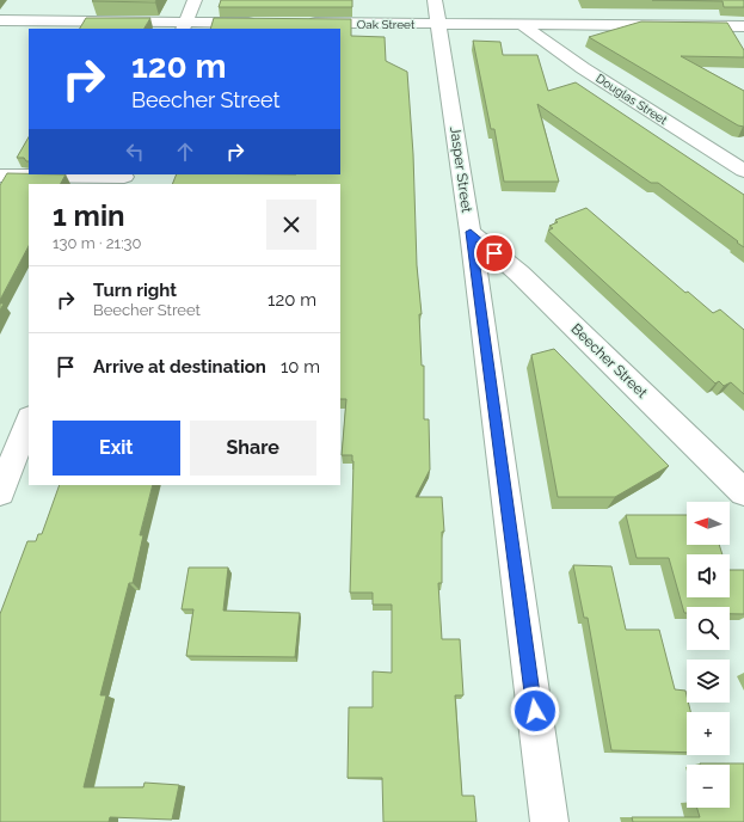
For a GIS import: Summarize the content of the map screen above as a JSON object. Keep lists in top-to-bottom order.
{
  "streets": {
    "street": [
      "Oak Street",
      "Douglas Street",
      "Jasper Street",
      "Beecher Street"
    ]
  },
  "crossings": [
    ["Oak Street", "Douglas Street"],
    ["Oak Street", "Jasper Street"],
    ["Jasper Street", "Beecher Street"]
  ],
  "north": "left",
  "page": {
    "turn": ["120 m", "Beecher Street"],
    "heading": ["1 min", "130 m · 21:30"],
    "list": [
      {
        "name": "Turn right",
        "note": "Beecher Street",
        "value": "120 m"
      },
      {
        "name": "Arrive at destination",
        "value": "10 m"
      }
    ],
    "buttons": ["Exit", "Share"],
    "map_buttons": ["+", "−"]
  }
}
